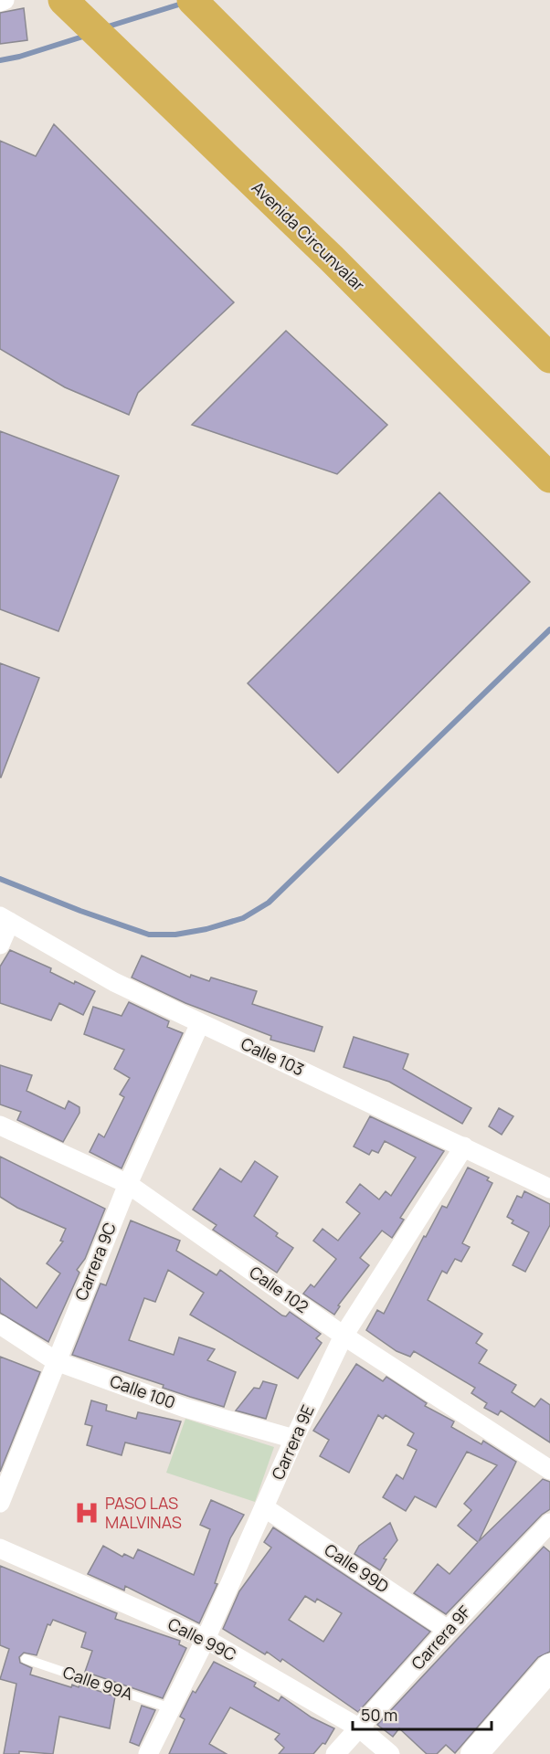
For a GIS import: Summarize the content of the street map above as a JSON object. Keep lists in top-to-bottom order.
{
  "streets": {
    "highway": ["Avenida Circunvalar"],
    "street": [
      "Calle 103",
      "Carrera 9C",
      "Calle 102",
      "Calle 100",
      "Carrera 9E",
      "Calle 99D",
      "Carrera 9F",
      "Calle 99C"
    ],
    "lane": ["Calle 99A"]
  },
  "crossings": [
    ["Calle 103", "Carrera 9C"],
    ["Calle 103", "Carrera 9E"],
    ["Carrera 9C", "Calle 102"],
    ["Carrera 9C", "Calle 100"],
    ["Calle 102", "Carrera 9E"],
    ["Calle 100", "Carrera 9E"],
    ["Carrera 9E", "Calle 99D"],
    ["Carrera 9E", "Calle 99C"],
    ["Carrera 9E", "Calle 99A"],
    ["Calle 99D", "Carrera 9F"],
    ["Carrera 9F", "Calle 99C"]
  ],
  "places": {
    "hospital": ["PASO LAS MALVINAS"]
  },
  "scale_bar": "50 m"
}
